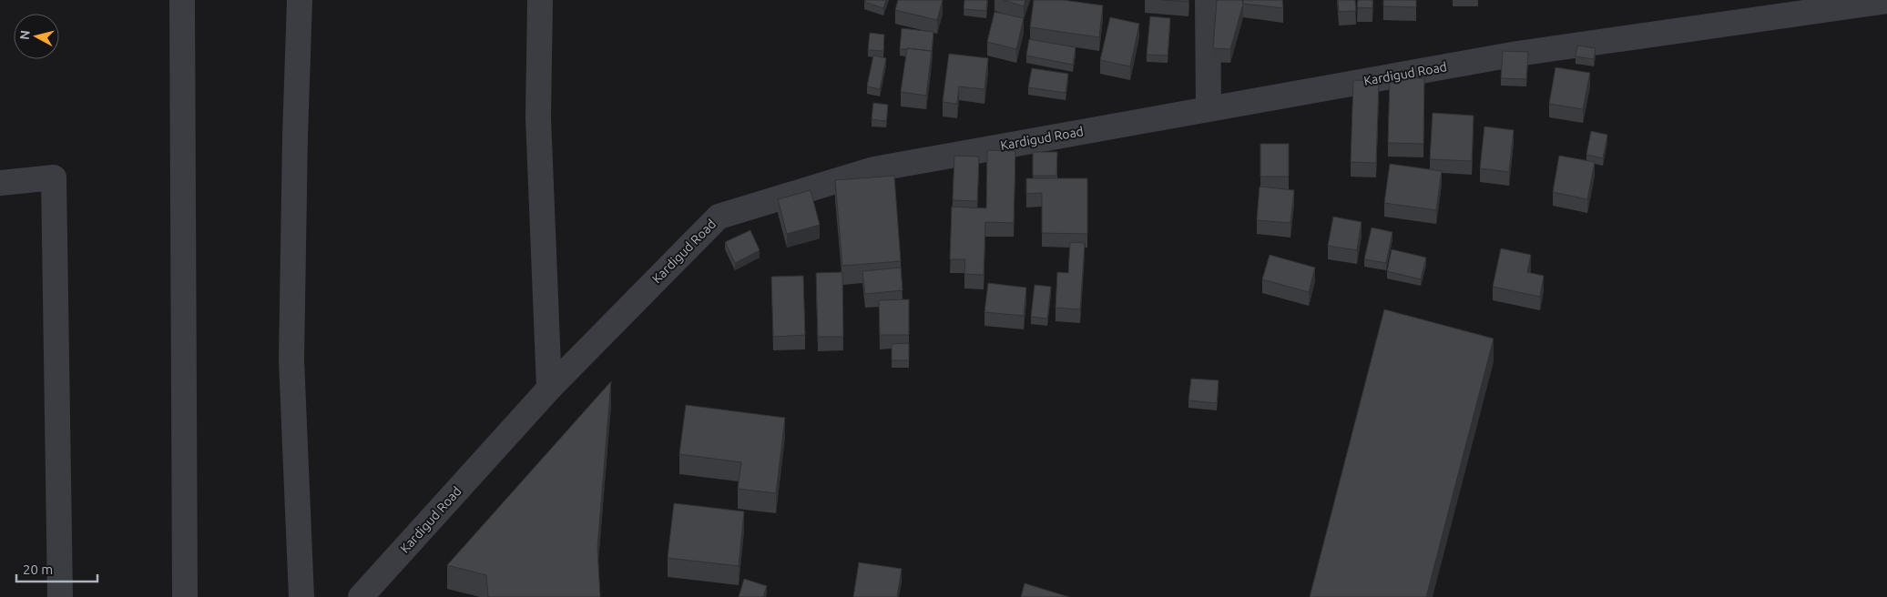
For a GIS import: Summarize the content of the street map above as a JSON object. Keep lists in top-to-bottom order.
{
  "streets": {
    "street": ["Kardigud Road"]
  },
  "scale_bar": "20 m",
  "north": "left"
}
